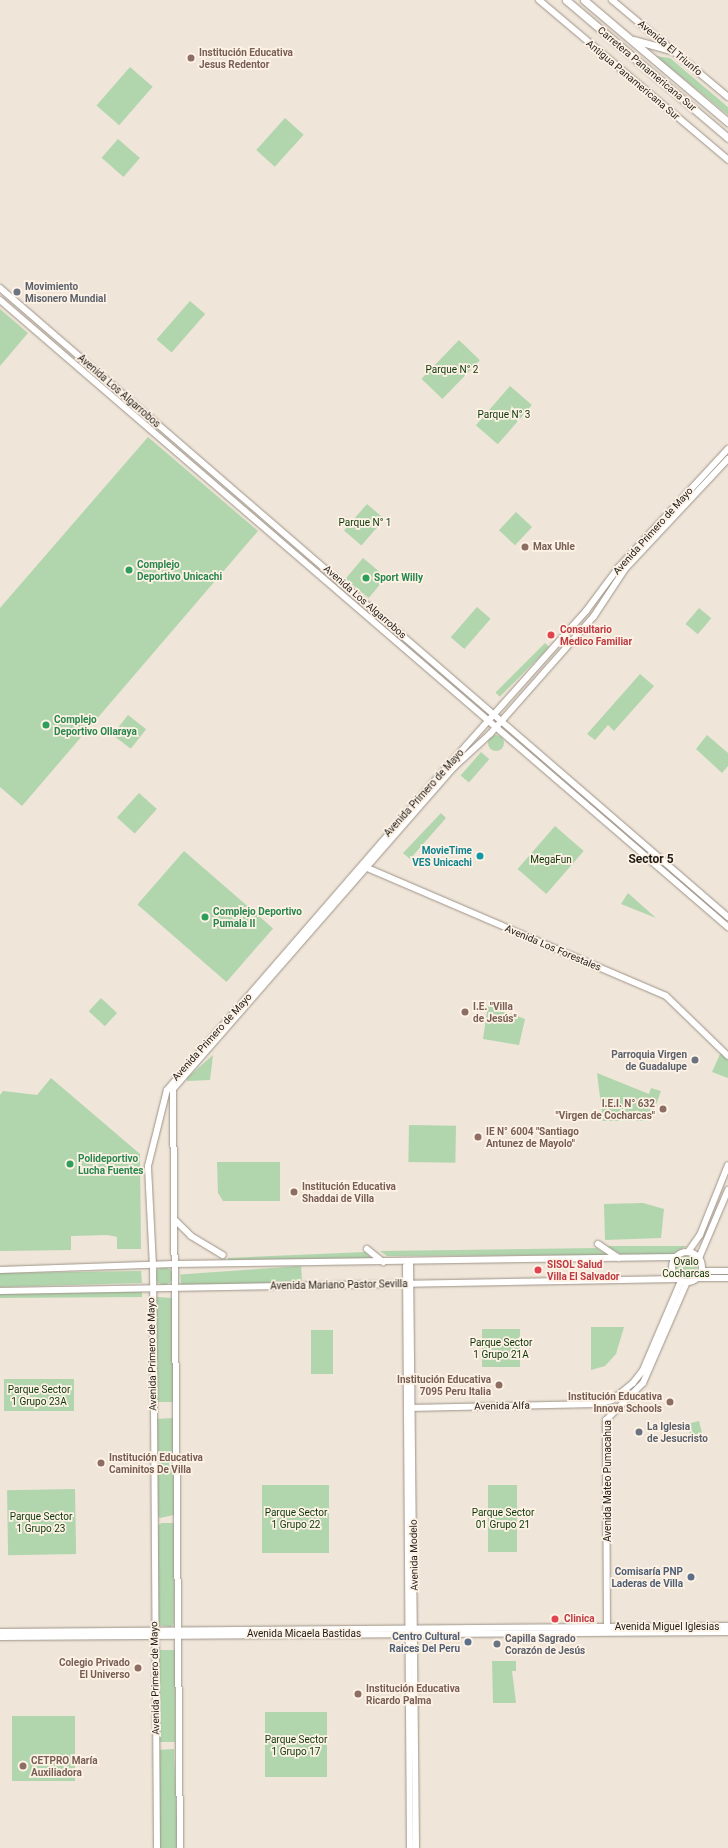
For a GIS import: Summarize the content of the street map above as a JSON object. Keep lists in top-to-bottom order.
{
  "streets": {
    "highway": ["Carretera Panamericana Sur"],
    "street": [
      "Avenida El Triunfo",
      "Antigua Panamericana Sur",
      "Avenida Los Algarrobos",
      "Avenida Primero de Mayo",
      "Avenida Los Forestales",
      "Avenida Mariano Pastor Sevilla",
      "Avenida Alfa",
      "Avenida Mateo Pumacahua",
      "Avenida Modelo",
      "Avenida Miguel Iglesias",
      "Avenida Micaela Bastidas"
    ]
  },
  "crossings": [
    ["Avenida Los Algarrobos", "Avenida Primero de Mayo"],
    ["Avenida Primero de Mayo", "Avenida Los Forestales"],
    ["Avenida Primero de Mayo", "Avenida Mariano Pastor Sevilla"],
    ["Avenida Primero de Mayo", "Avenida Micaela Bastidas"],
    ["Avenida Mariano Pastor Sevilla", "Avenida Alfa"],
    ["Avenida Mariano Pastor Sevilla", "Avenida Mateo Pumacahua"],
    ["Avenida Mariano Pastor Sevilla", "Avenida Modelo"],
    ["Avenida Alfa", "Avenida Mateo Pumacahua"],
    ["Avenida Alfa", "Avenida Modelo"],
    ["Avenida Mateo Pumacahua", "Avenida Miguel Iglesias"],
    ["Avenida Mateo Pumacahua", "Avenida Micaela Bastidas"],
    ["Avenida Modelo", "Avenida Micaela Bastidas"],
    ["Avenida Miguel Iglesias", "Avenida Micaela Bastidas"]
  ],
  "districts": ["Sector 5"],
  "parks": [
    "Parque N° 2",
    "Parque N° 3",
    "Parque N° 1",
    "MegaFun",
    "Ovalo Cocharcas",
    "Parque Sector 1 Grupo 21A",
    "Parque Sector 1 Grupo 23A",
    "Parque Sector 1 Grupo 22",
    "Parque Sector 01 Grupo 21",
    "Parque Sector 1 Grupo 23",
    "Parque Sector 1 Grupo 17"
  ],
  "places": [
    "Institución Educativa Jesus Redentor",
    "Movimiento Misonero Mundial",
    "Max Uhle",
    "Complejo Deportivo Unicachi",
    "Sport Willy",
    "Consultario Medico Familiar",
    "Complejo Deportivo Ollaraya",
    "MovieTime VES Unicachi",
    "Complejo Deportivo Pumala II",
    "I.E. \"Villa de Jesús\"",
    "Parroquia Virgen de Guadalupe",
    "I.E.I. N° 632 \"Virgen de Cocharcas\"",
    "IE N° 6004 \"Santiago Antunez de Mayolo\"",
    "Polideportivo Lucha Fuentes",
    "Institución Educativa Shaddai de Villa",
    "SISOL Salud Villa El Salvador",
    "Institución Educativa 7095 Peru Italia",
    "Institución Educativa Innova Schools",
    "La Iglesia de Jesucristo",
    "Institución Educativa Caminitos De Villa",
    "Comisaría PNP Laderas de Villa",
    "Clinica",
    "Centro Cultural Raices Del Peru",
    "Capilla Sagrado Corazón de Jesús",
    "Colegio Privado El Universo",
    "Institución Educativa Ricardo Palma",
    "CETPRO María Auxiliadora"
  ]
}
